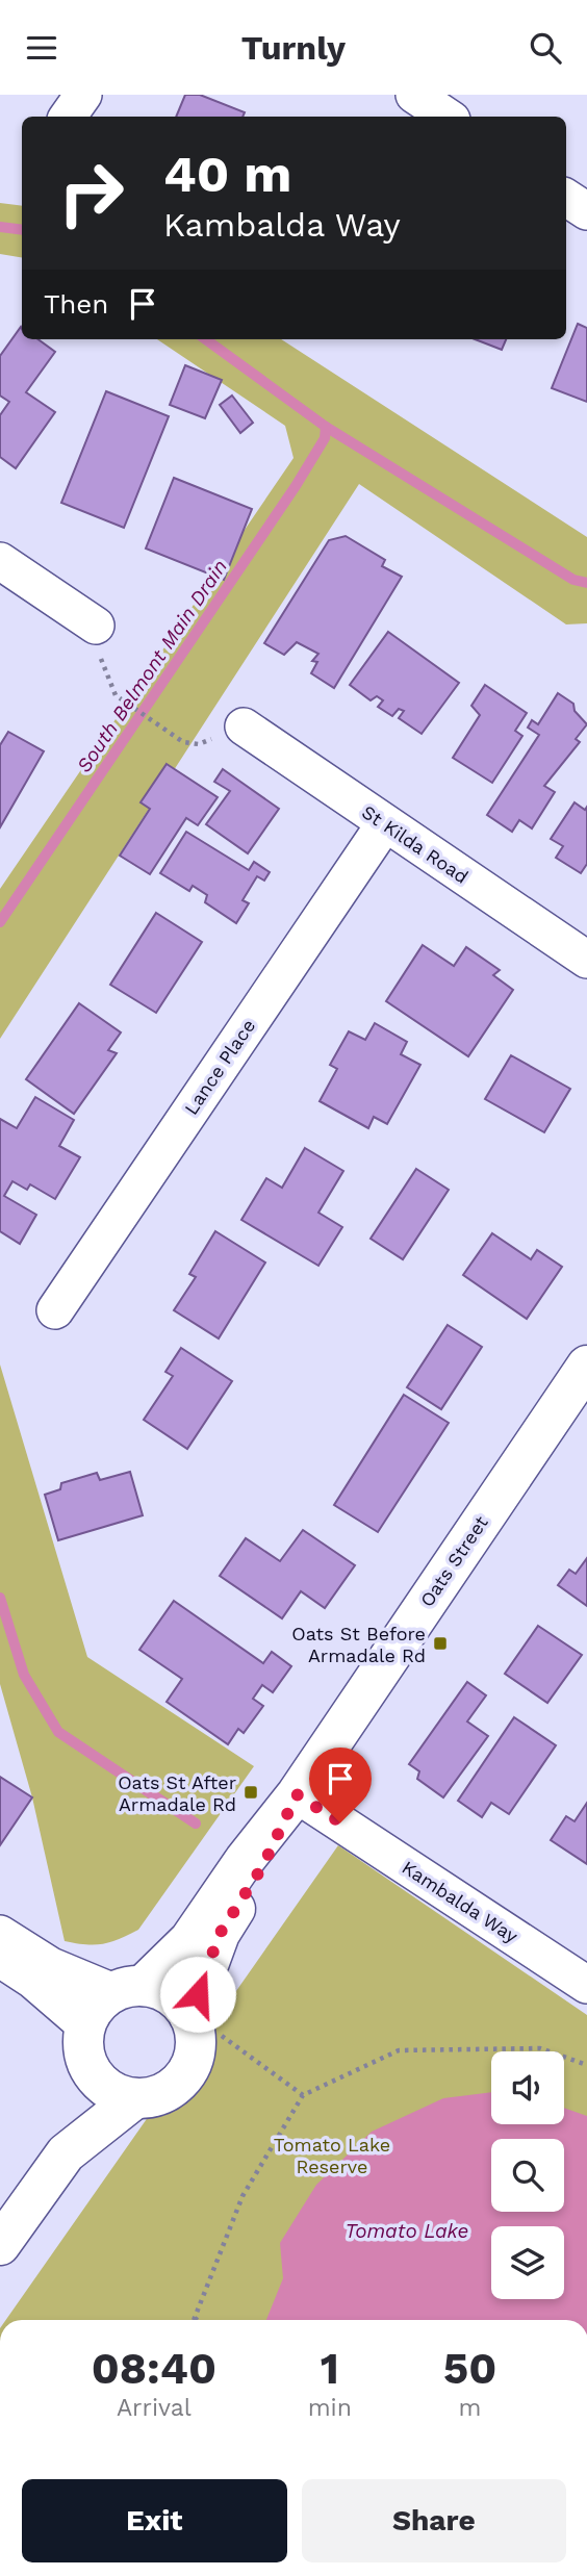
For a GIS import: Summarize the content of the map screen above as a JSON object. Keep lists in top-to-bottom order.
{
  "streets": {
    "street": [
      "St Kilda Road",
      "Lance Place",
      "Oats Street",
      "Kambalda Way"
    ]
  },
  "crossings": [
    ["St Kilda Road", "Lance Place"],
    ["Oats Street", "Kambalda Way"]
  ],
  "water": ["South Belmont Main Drain", "Tomato Lake"],
  "parks": ["Tomato Lake Reserve"],
  "places": {
    "transit": ["Oats St Before Armadale Rd", "Oats St After Armadale Rd"]
  },
  "page": {
    "header": "Turnly",
    "turn": ["40 m", "Kambalda Way"],
    "then": "Then",
    "eta": [
      "08:40",
      "Arrival",
      "1",
      "min",
      "50",
      "m"
    ],
    "buttons": ["Exit", "Share"]
  }
}
